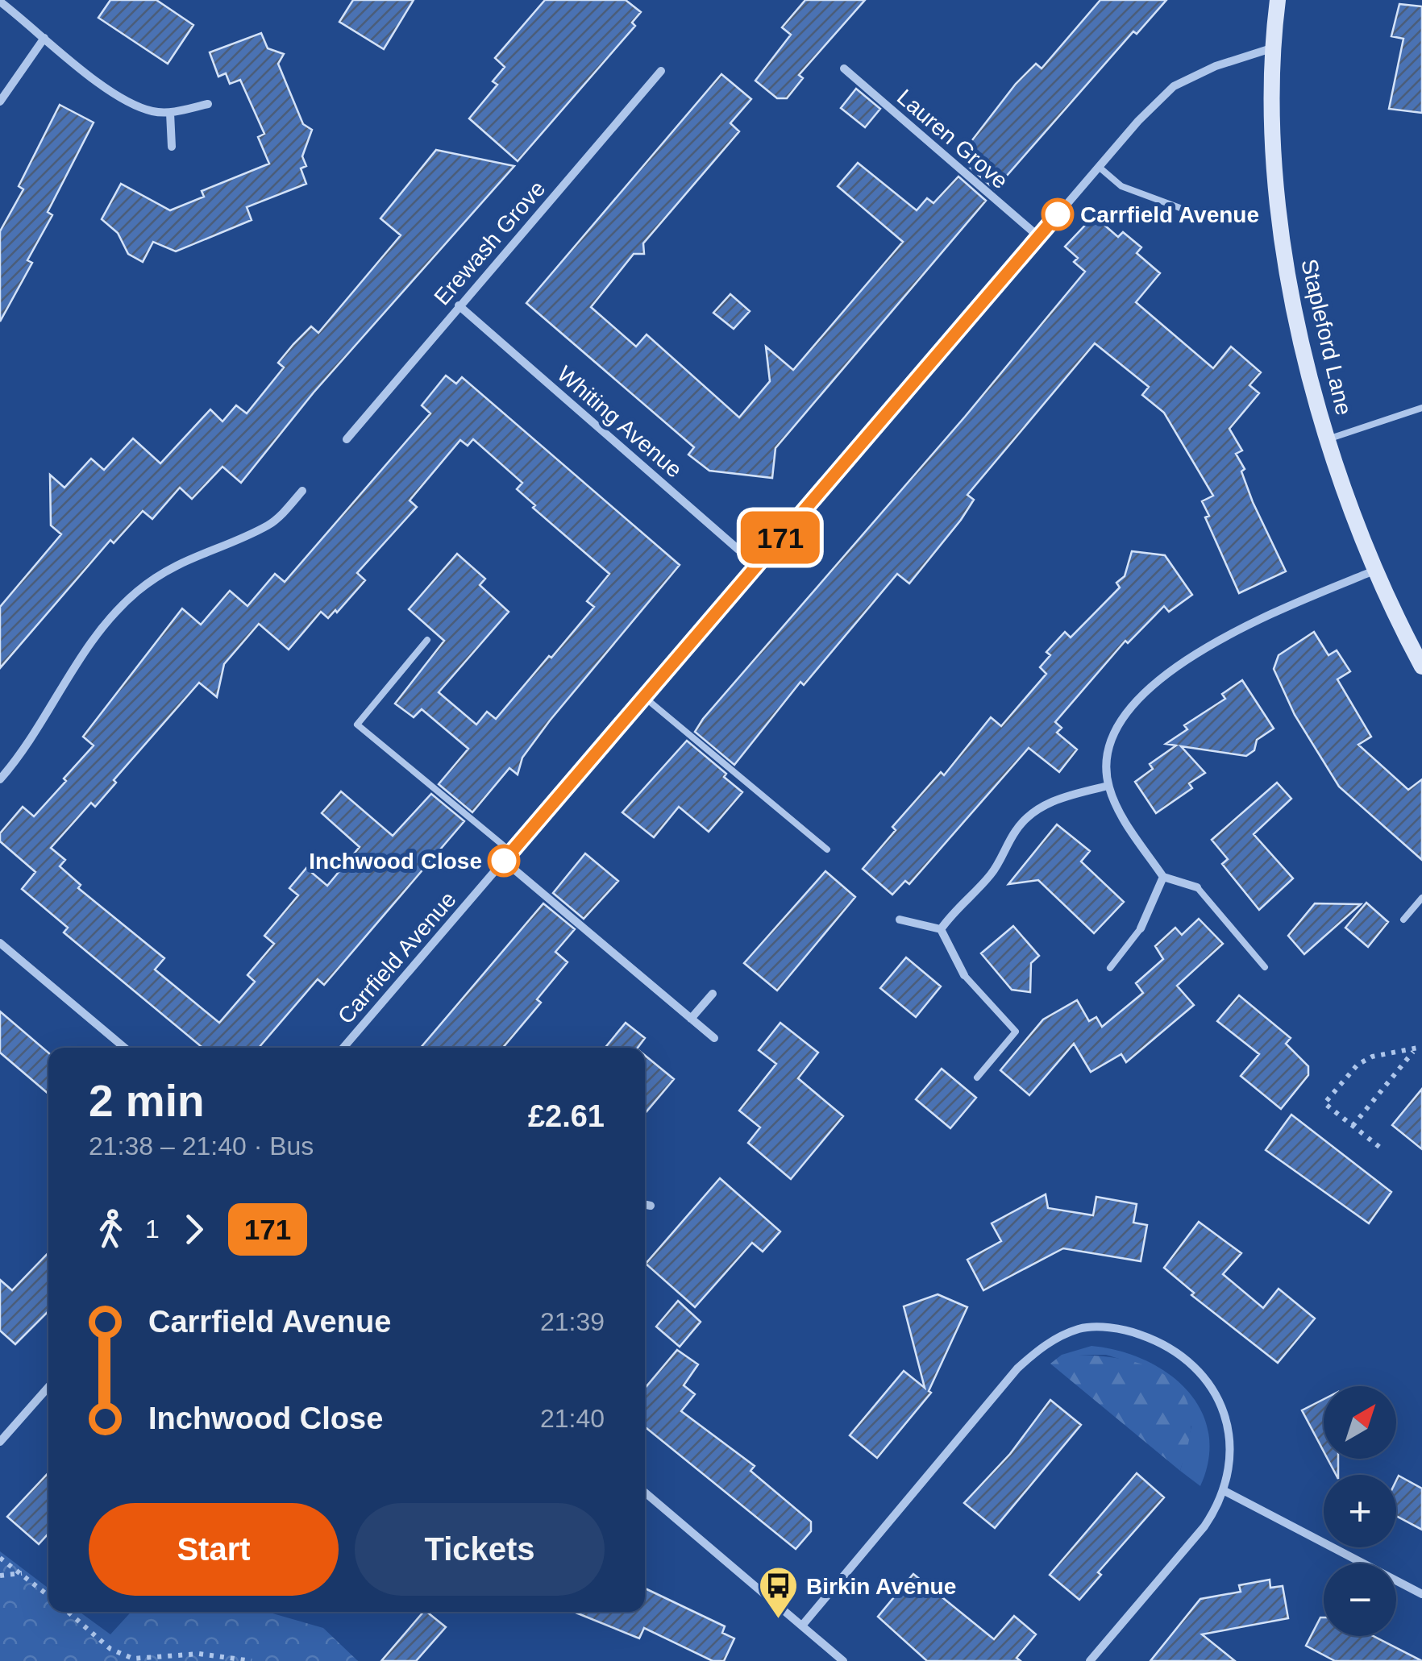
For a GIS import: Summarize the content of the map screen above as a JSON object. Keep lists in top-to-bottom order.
{
  "streets": {
    "main road": ["Stapleford Lane"],
    "street": [
      "Lauren Grove",
      "Erewash Grove",
      "Whiting Avenue",
      "Carrfield Avenue"
    ]
  },
  "crossings": [
    ["Lauren Grove", "Carrfield Avenue"],
    ["Erewash Grove", "Whiting Avenue"],
    ["Stapleford Lane", "Carrfield Avenue"],
    ["Whiting Avenue", "Carrfield Avenue"]
  ],
  "places": {
    "other": ["Carrfield Avenue", "Inchwood Close"],
    "bus stop": ["Birkin Avenue"]
  },
  "lines": ["bus line 171"],
  "north": "top right",
  "page": {
    "on_map": "171",
    "heading": ["2 min", "21:38 – 21:40 · Bus", "£2.61"],
    "legs": ["1", "171"],
    "list": [
      {
        "name": "Carrfield Avenue",
        "value": "21:39"
      },
      {
        "name": "Inchwood Close",
        "value": "21:40"
      }
    ],
    "map_buttons": ["+", "−"],
    "buttons": ["Start", "Tickets"]
  }
}
